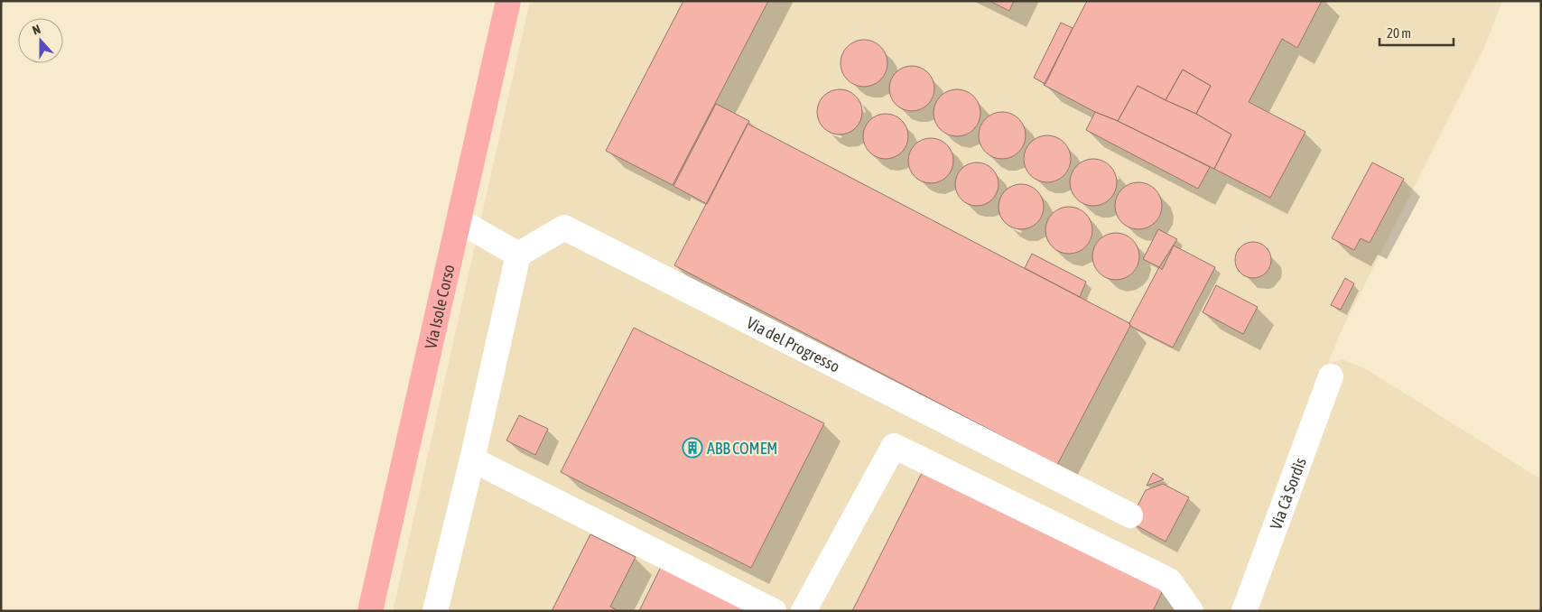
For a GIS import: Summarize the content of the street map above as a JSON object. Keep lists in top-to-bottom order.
{
  "streets": {
    "main road": ["Via Isole Corso"],
    "street": ["Via del Progresso", "Via Cà Sordìs"]
  },
  "places": {
    "building": ["ABB COMEM"]
  },
  "scale_bar": "20 m",
  "north": "top"
}
